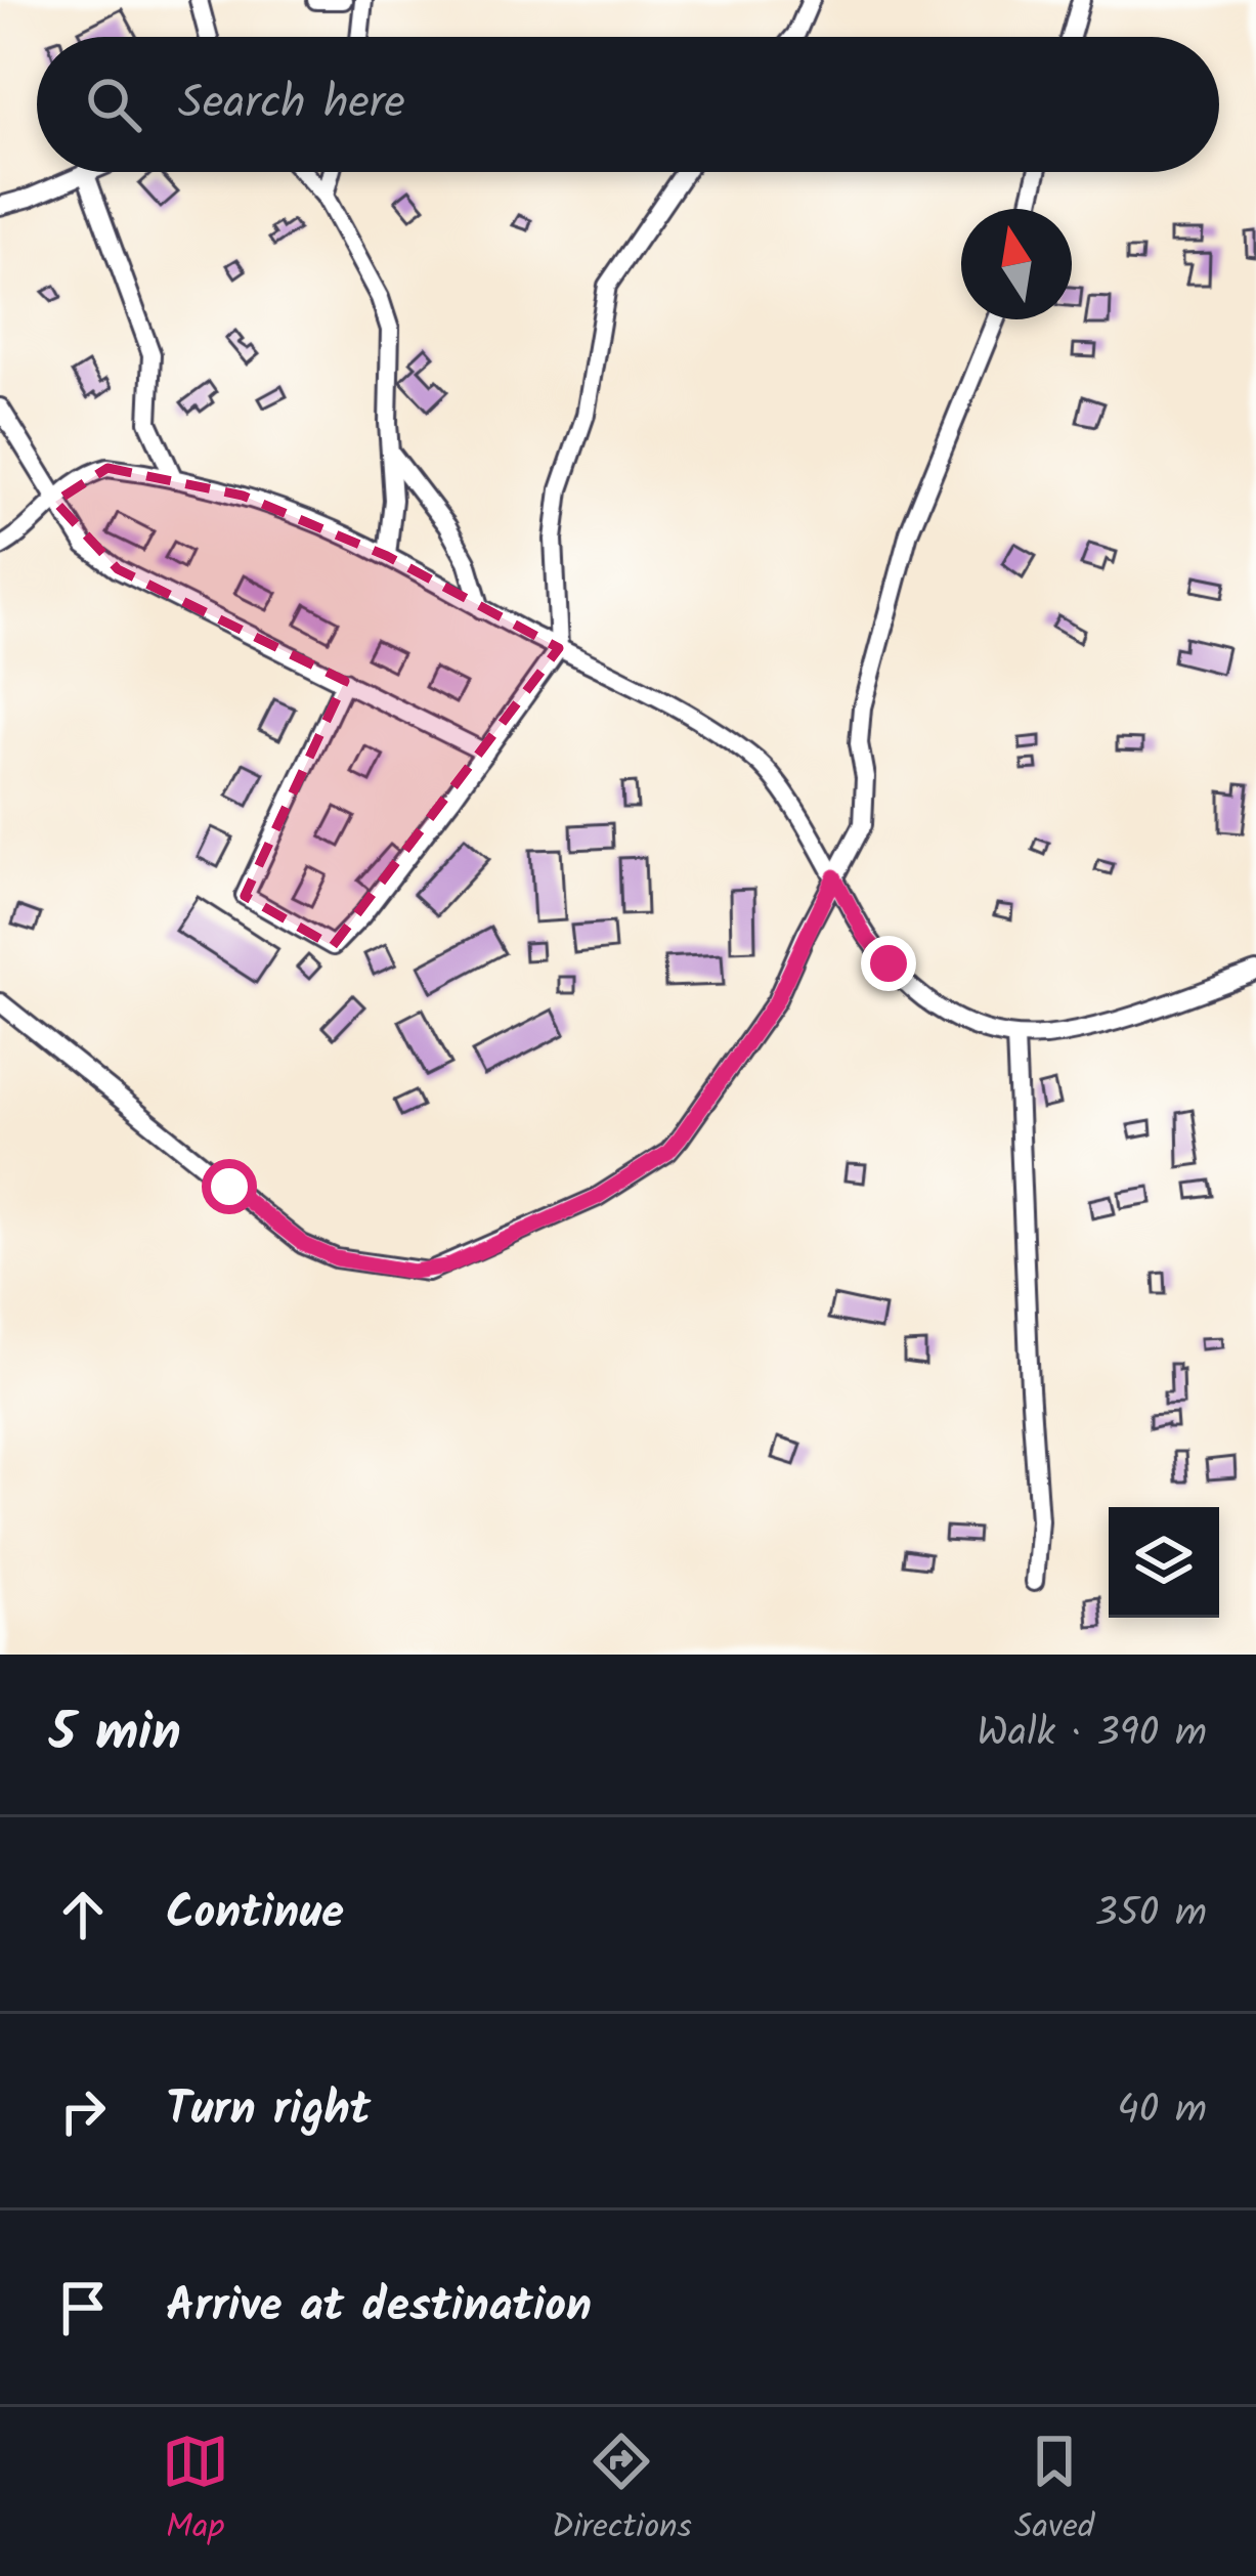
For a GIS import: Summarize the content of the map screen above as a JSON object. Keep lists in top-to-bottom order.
{
  "north": "top",
  "page": {
    "search": "Search here",
    "heading": ["5 min", "Walk · 390 m"],
    "list": [
      ["Continue", "350 m"],
      ["Turn right", "40 m"],
      "Arrive at destination"
    ],
    "nav": ["Map", "Directions", "Saved"]
  }
}
